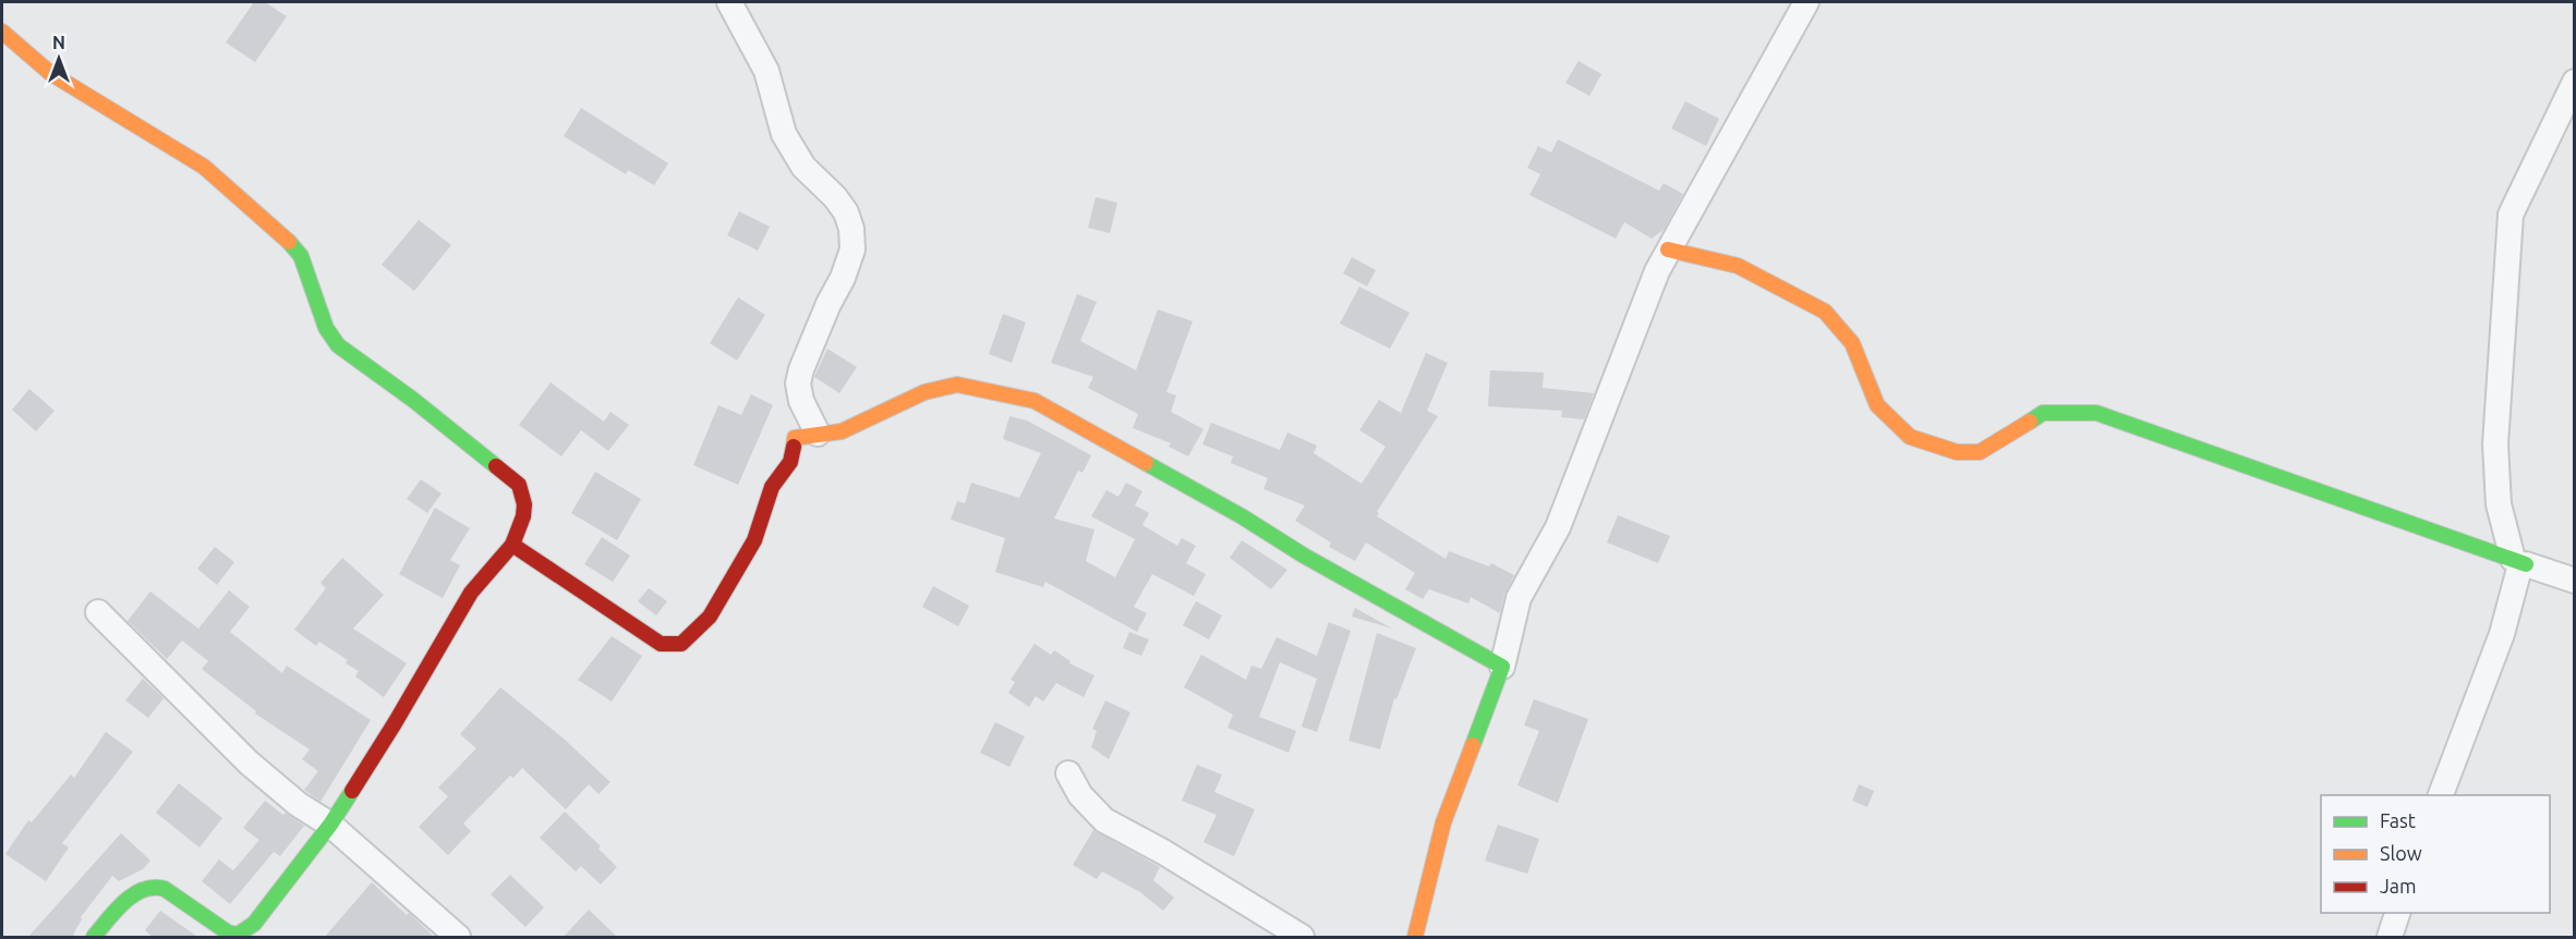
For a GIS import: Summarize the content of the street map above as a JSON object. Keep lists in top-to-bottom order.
{
  "legend": ["Fast", "Slow", "Jam"],
  "north": "top"
}
